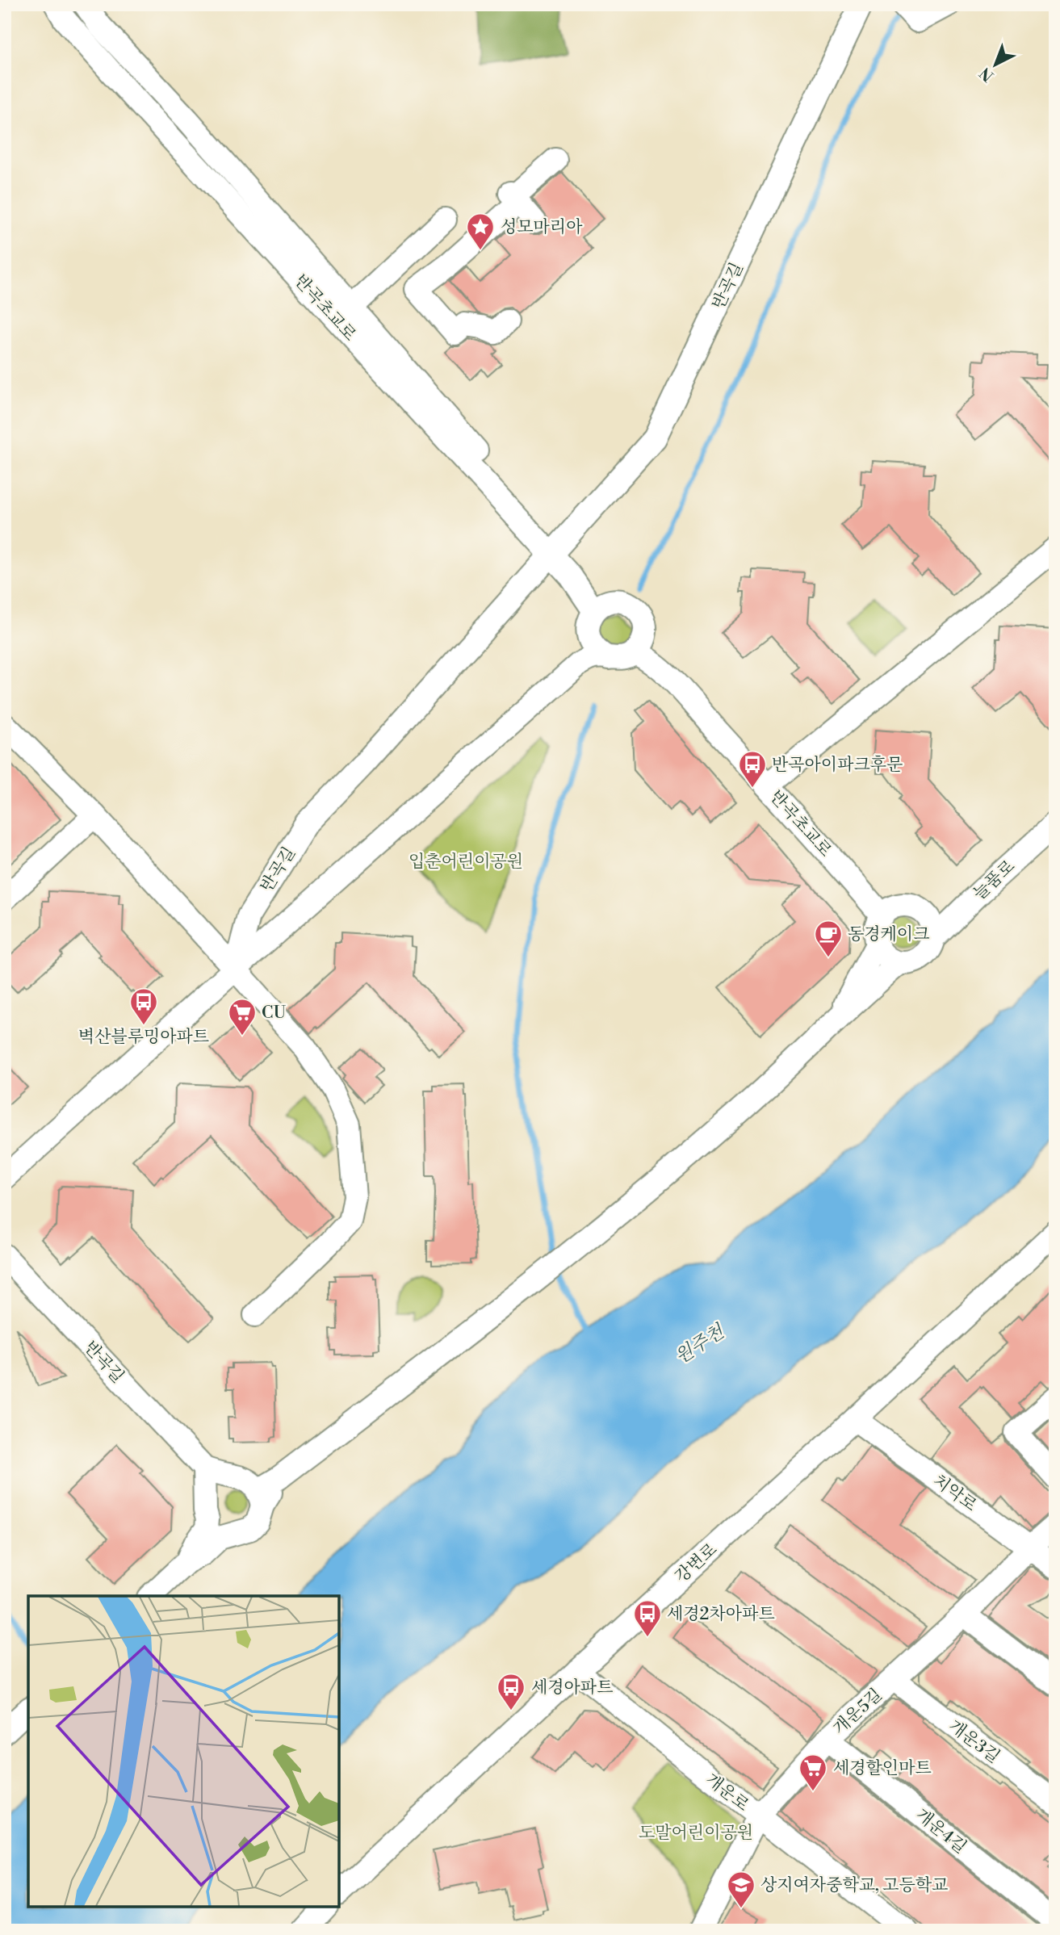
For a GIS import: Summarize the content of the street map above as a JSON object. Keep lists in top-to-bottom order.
{
  "streets": {
    "street": [
      "반곡길",
      "반곡초교로",
      "늘품로",
      "치악로",
      "강변로",
      "개운5길",
      "개운3길",
      "개운로",
      "개운4길"
    ]
  },
  "crossings": [
    ["반곡길", "반곡초교로"],
    ["반곡초교로", "늘품로"],
    ["치악로", "강변로"],
    ["치악로", "개운5길"],
    ["강변로", "개운로"],
    ["개운5길", "개운3길"],
    ["개운5길", "개운로"],
    ["개운5길", "개운4길"]
  ],
  "water": ["원주천"],
  "parks": ["입춘어린이공원", "도말어린이공원"],
  "places": {
    "place": ["성모마리아"],
    "bus stop": [
      "반곡아이파크후문",
      "벽산블루밍아파트",
      "세경2차아파트",
      "세경아파트"
    ],
    "cafe": ["동경케이크"],
    "supermarket": ["CU", "세경할인마트"],
    "school or university": ["상지여자중학교, 고등학교"]
  },
  "north": "bottom left"
}
